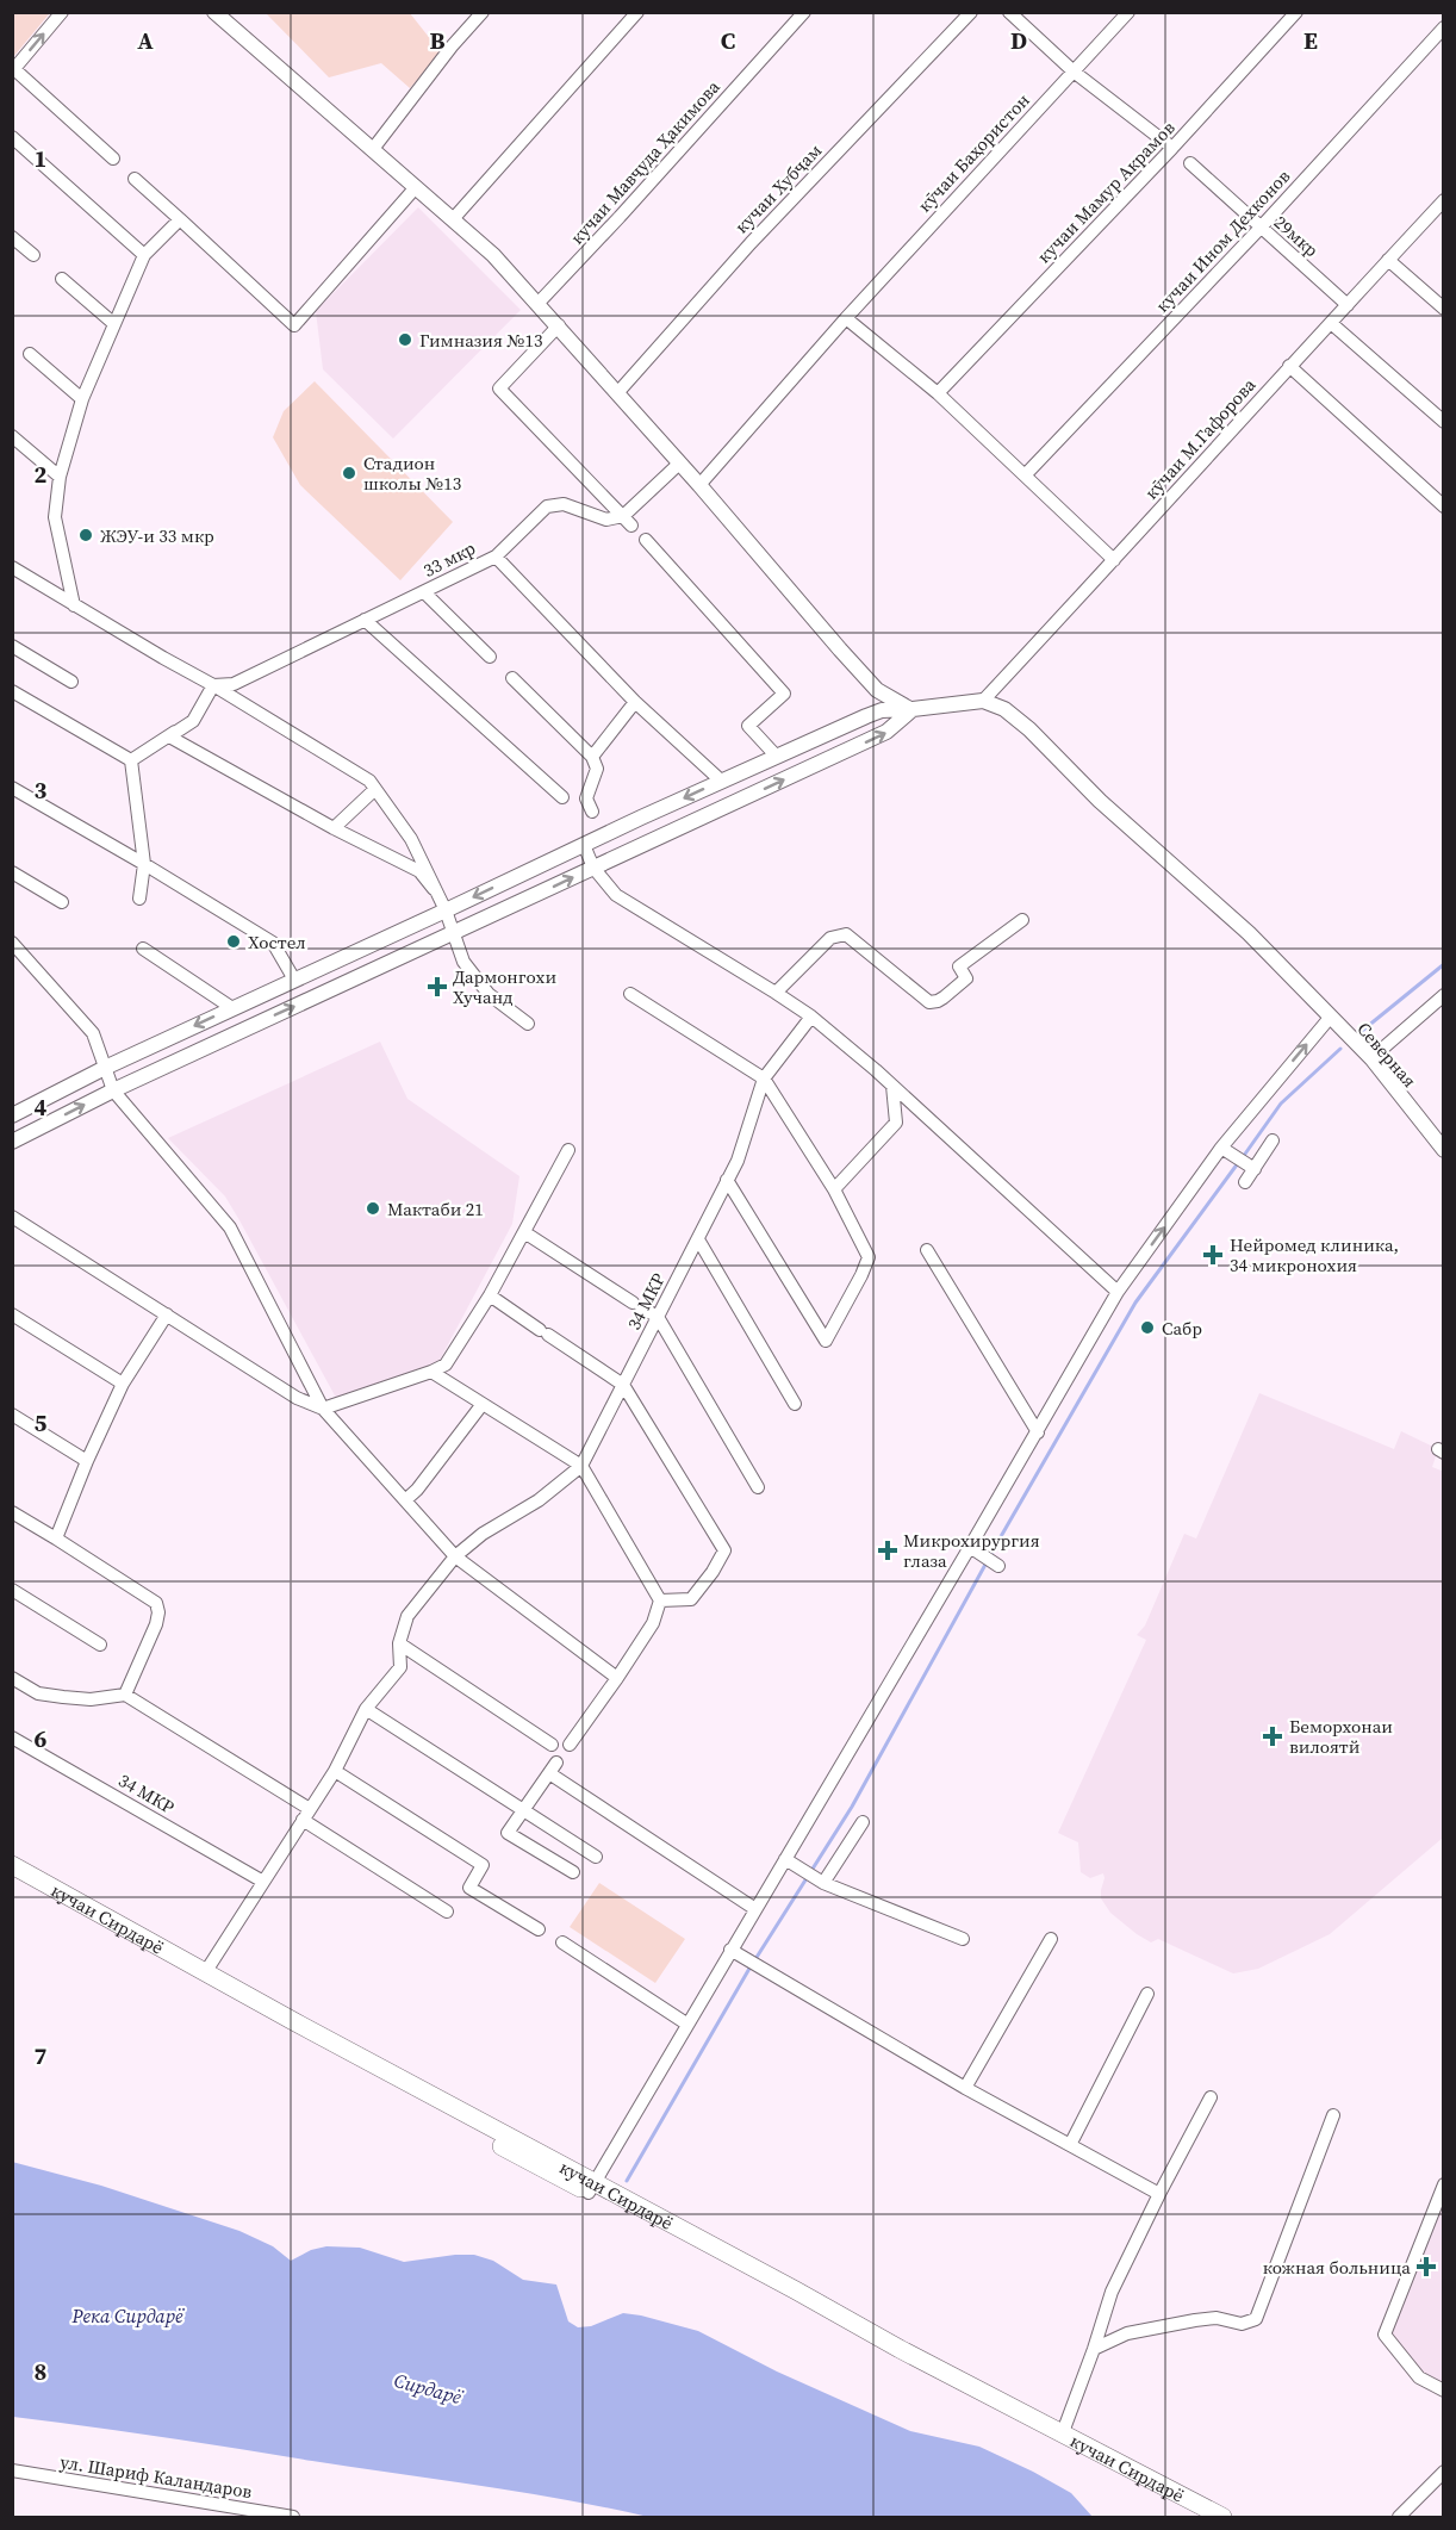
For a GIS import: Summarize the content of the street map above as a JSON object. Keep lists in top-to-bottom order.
{
  "streets": {
    "highway": ["кучаи Сирдарё"],
    "main road": ["Северная"],
    "street": [
      "кӯчаи Баҳористон",
      "кучаи Мавҷуда Ҳакимова",
      "кучаи Хубҷам",
      "кучаи Мамур Акрамов",
      "29мкр",
      "кучаи Ином Дехконов",
      "кӯчаи М.Гафорова",
      "33 мкр",
      "34 МКР",
      "ул. Шариф Каландаров"
    ]
  },
  "crossings": [
    ["29мкр", "кучаи Ином Дехконов"],
    ["29мкр", "кӯчаи М.Гафорова"],
    ["кӯчаи М.Гафорова", "Северная"]
  ],
  "water": ["Река Сирдарё", "Сирдарё"],
  "places": {
    "other": [
      "Гимназия №13",
      "Стадион школы №13",
      "ЖЭУ-и 33 мкр",
      "Хостел",
      "Мактаби 21",
      "Сабр"
    ],
    "health": [
      "Дармонгохи Хучанд",
      "Нейромед клиника, 34 микронохия",
      "Микрохирургия глаза",
      "Беморхонаи вилоятй",
      "кожная больница"
    ]
  },
  "grid": {
    "columns": [
      "A",
      "B",
      "C",
      "D",
      "E"
    ],
    "rows": [
      "1",
      "2",
      "3",
      "4",
      "5",
      "6",
      "7",
      "8"
    ]
  }
}
